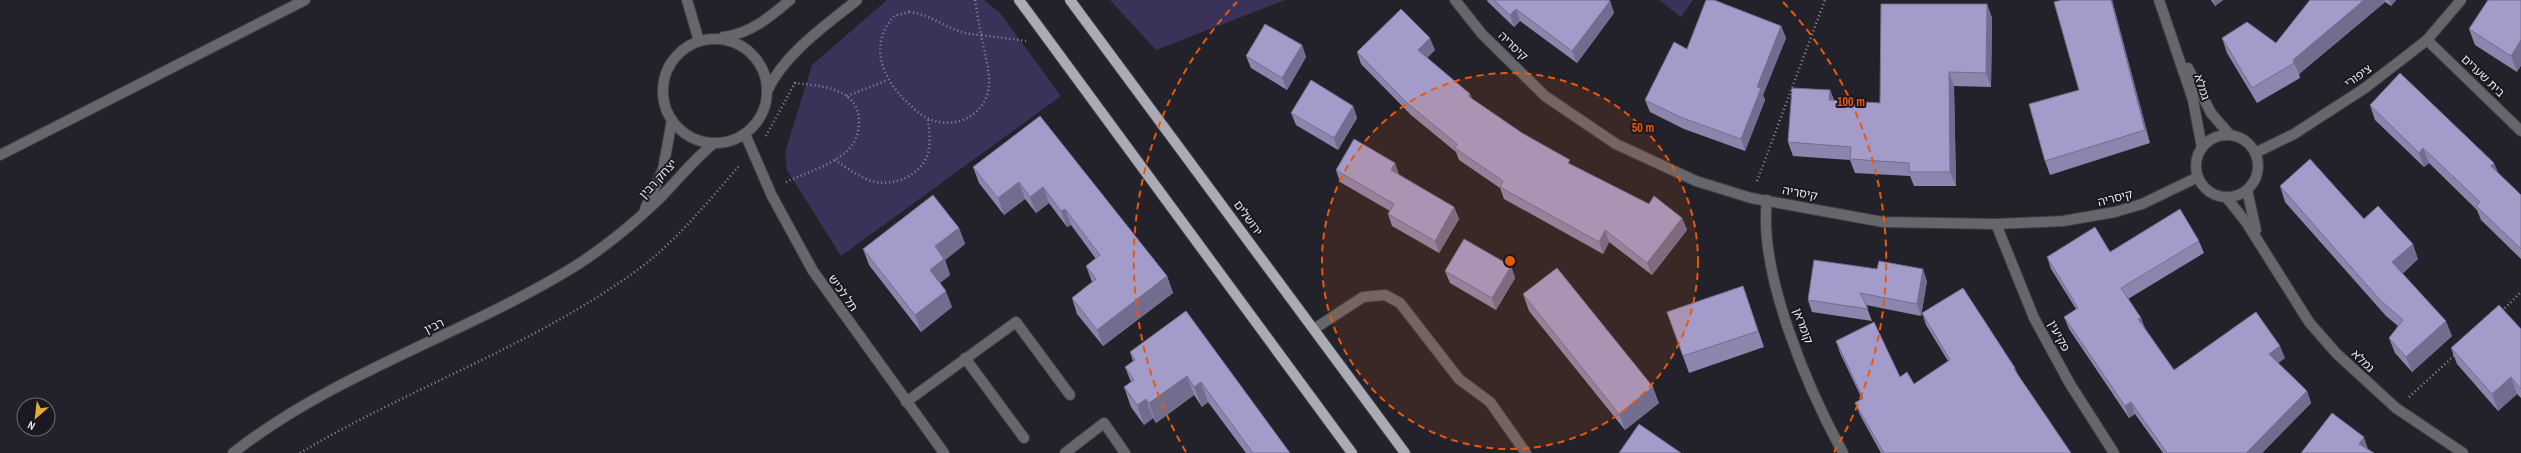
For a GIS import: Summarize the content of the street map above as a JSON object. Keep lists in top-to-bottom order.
{
  "streets": {
    "main road": ["ירושלים"],
    "street": [
      "קיסריה",
      "ציפורי",
      "בית שערים",
      "גמלא",
      "יצחק רבין",
      "תל לכיש",
      "רבין",
      "קומראן",
      "פקיעין"
    ]
  },
  "crossings": [
    ["קיסריה", "ציפורי"],
    ["קיסריה", "גמלא"],
    ["קיסריה", "קומראן"],
    ["קיסריה", "פקיעין"],
    ["ציפורי", "בית שערים"],
    ["ציפורי", "גמלא"],
    ["יצחק רבין", "תל לכיש"],
    ["יצחק רבין", "רבין"]
  ],
  "north": "bottom left",
  "rings": ["100 m", "50 m"]
}
